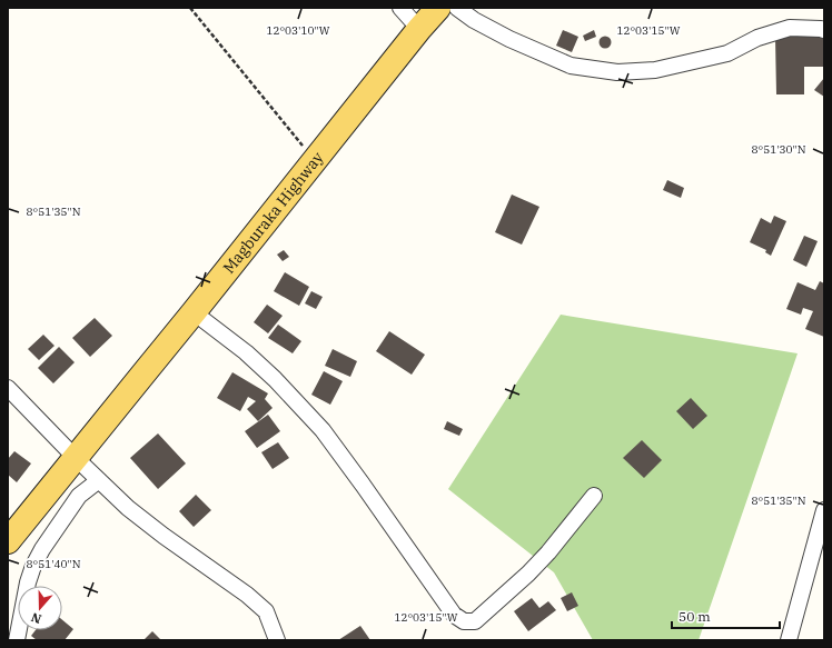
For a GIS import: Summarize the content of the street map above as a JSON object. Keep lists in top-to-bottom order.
{
  "streets": {
    "main road": ["Magburaka Highway"]
  },
  "scale_bar": "50 m",
  "north": "bottom",
  "coordinates": [
    "12°03'10\"W",
    "12°03'15\"W",
    "8°51'30\"N",
    "8°51'35\"N",
    "8°51'40\"N"
  ]
}
